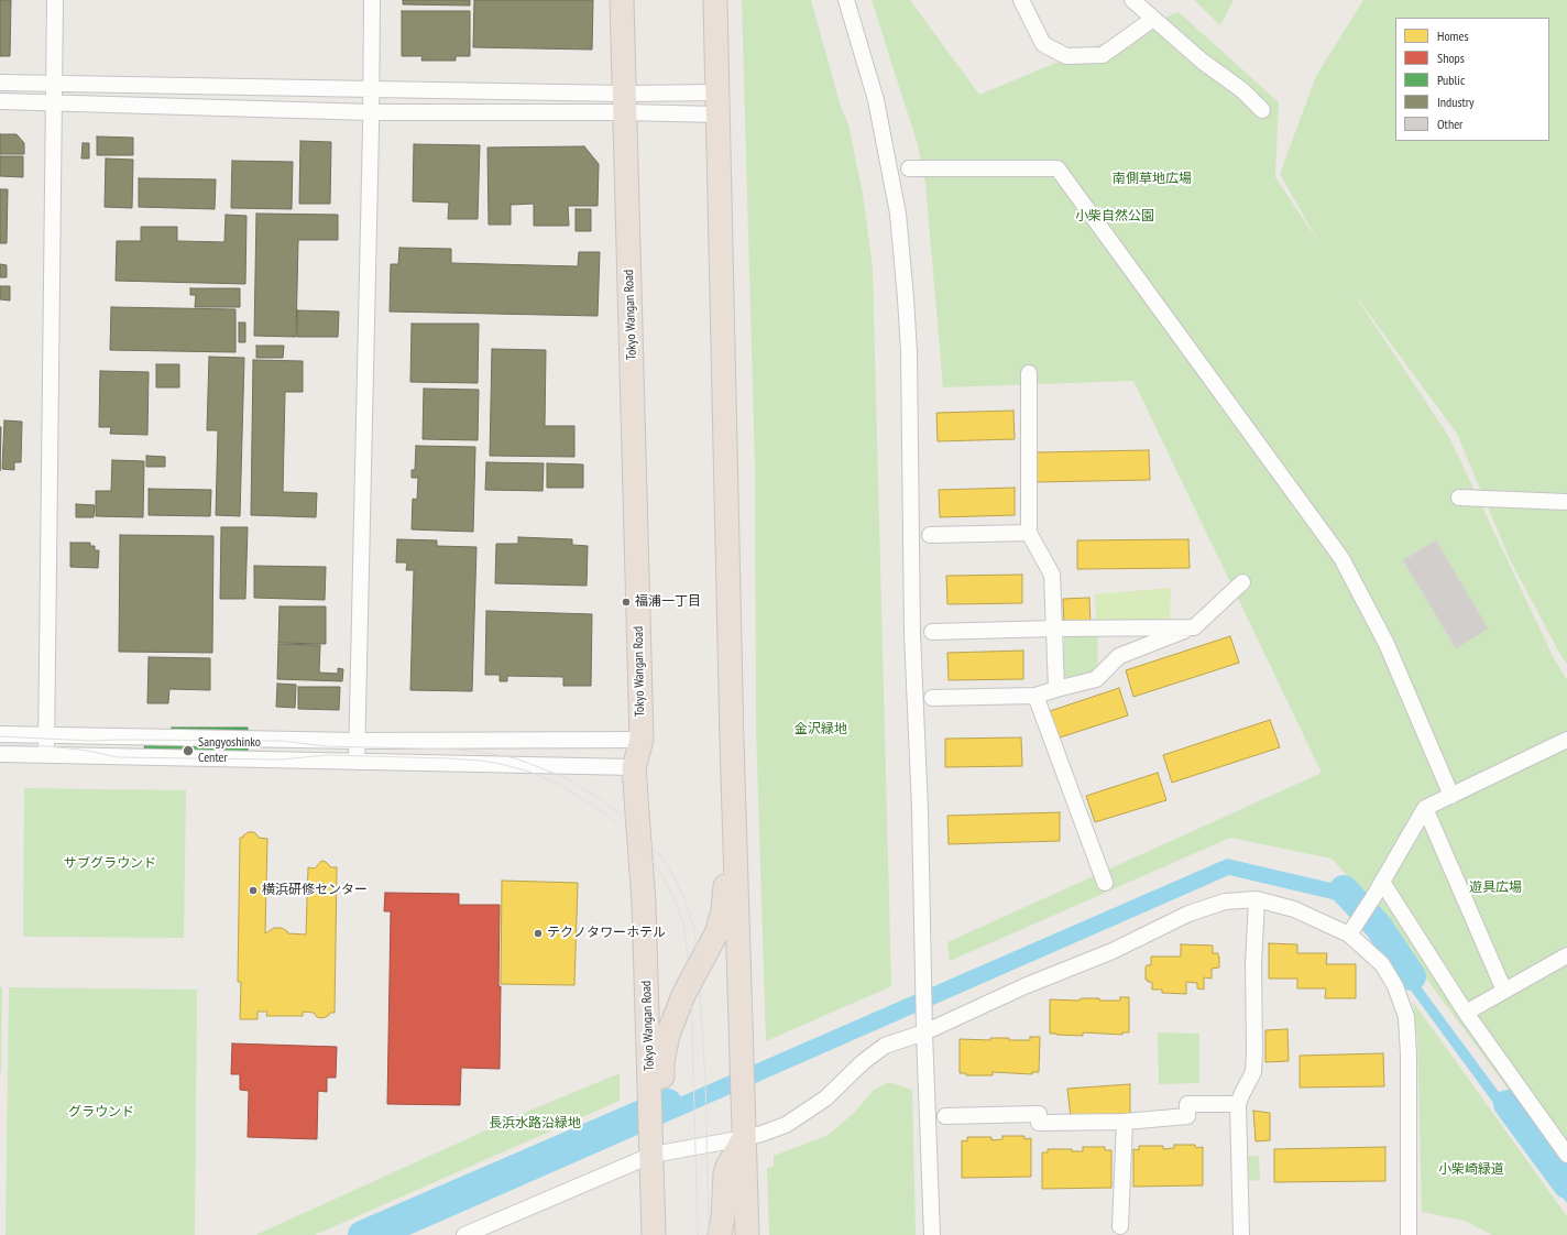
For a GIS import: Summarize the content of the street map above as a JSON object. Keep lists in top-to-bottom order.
{
  "streets": {
    "highway": ["Tokyo Wangan Road"]
  },
  "parks": [
    "南側草地広場",
    "小柴自然公園",
    "金沢緑地",
    "サブグラウンド",
    "遊具広場",
    "グラウンド",
    "長浜水路沿緑地",
    "小柴崎緑道"
  ],
  "places": [
    "福浦一丁目",
    "Sangyoshinko Center",
    "横浜研修センター",
    "テクノタワーホテル"
  ],
  "legend": [
    "Homes",
    "Shops",
    "Public",
    "Industry",
    "Other"
  ]
}
